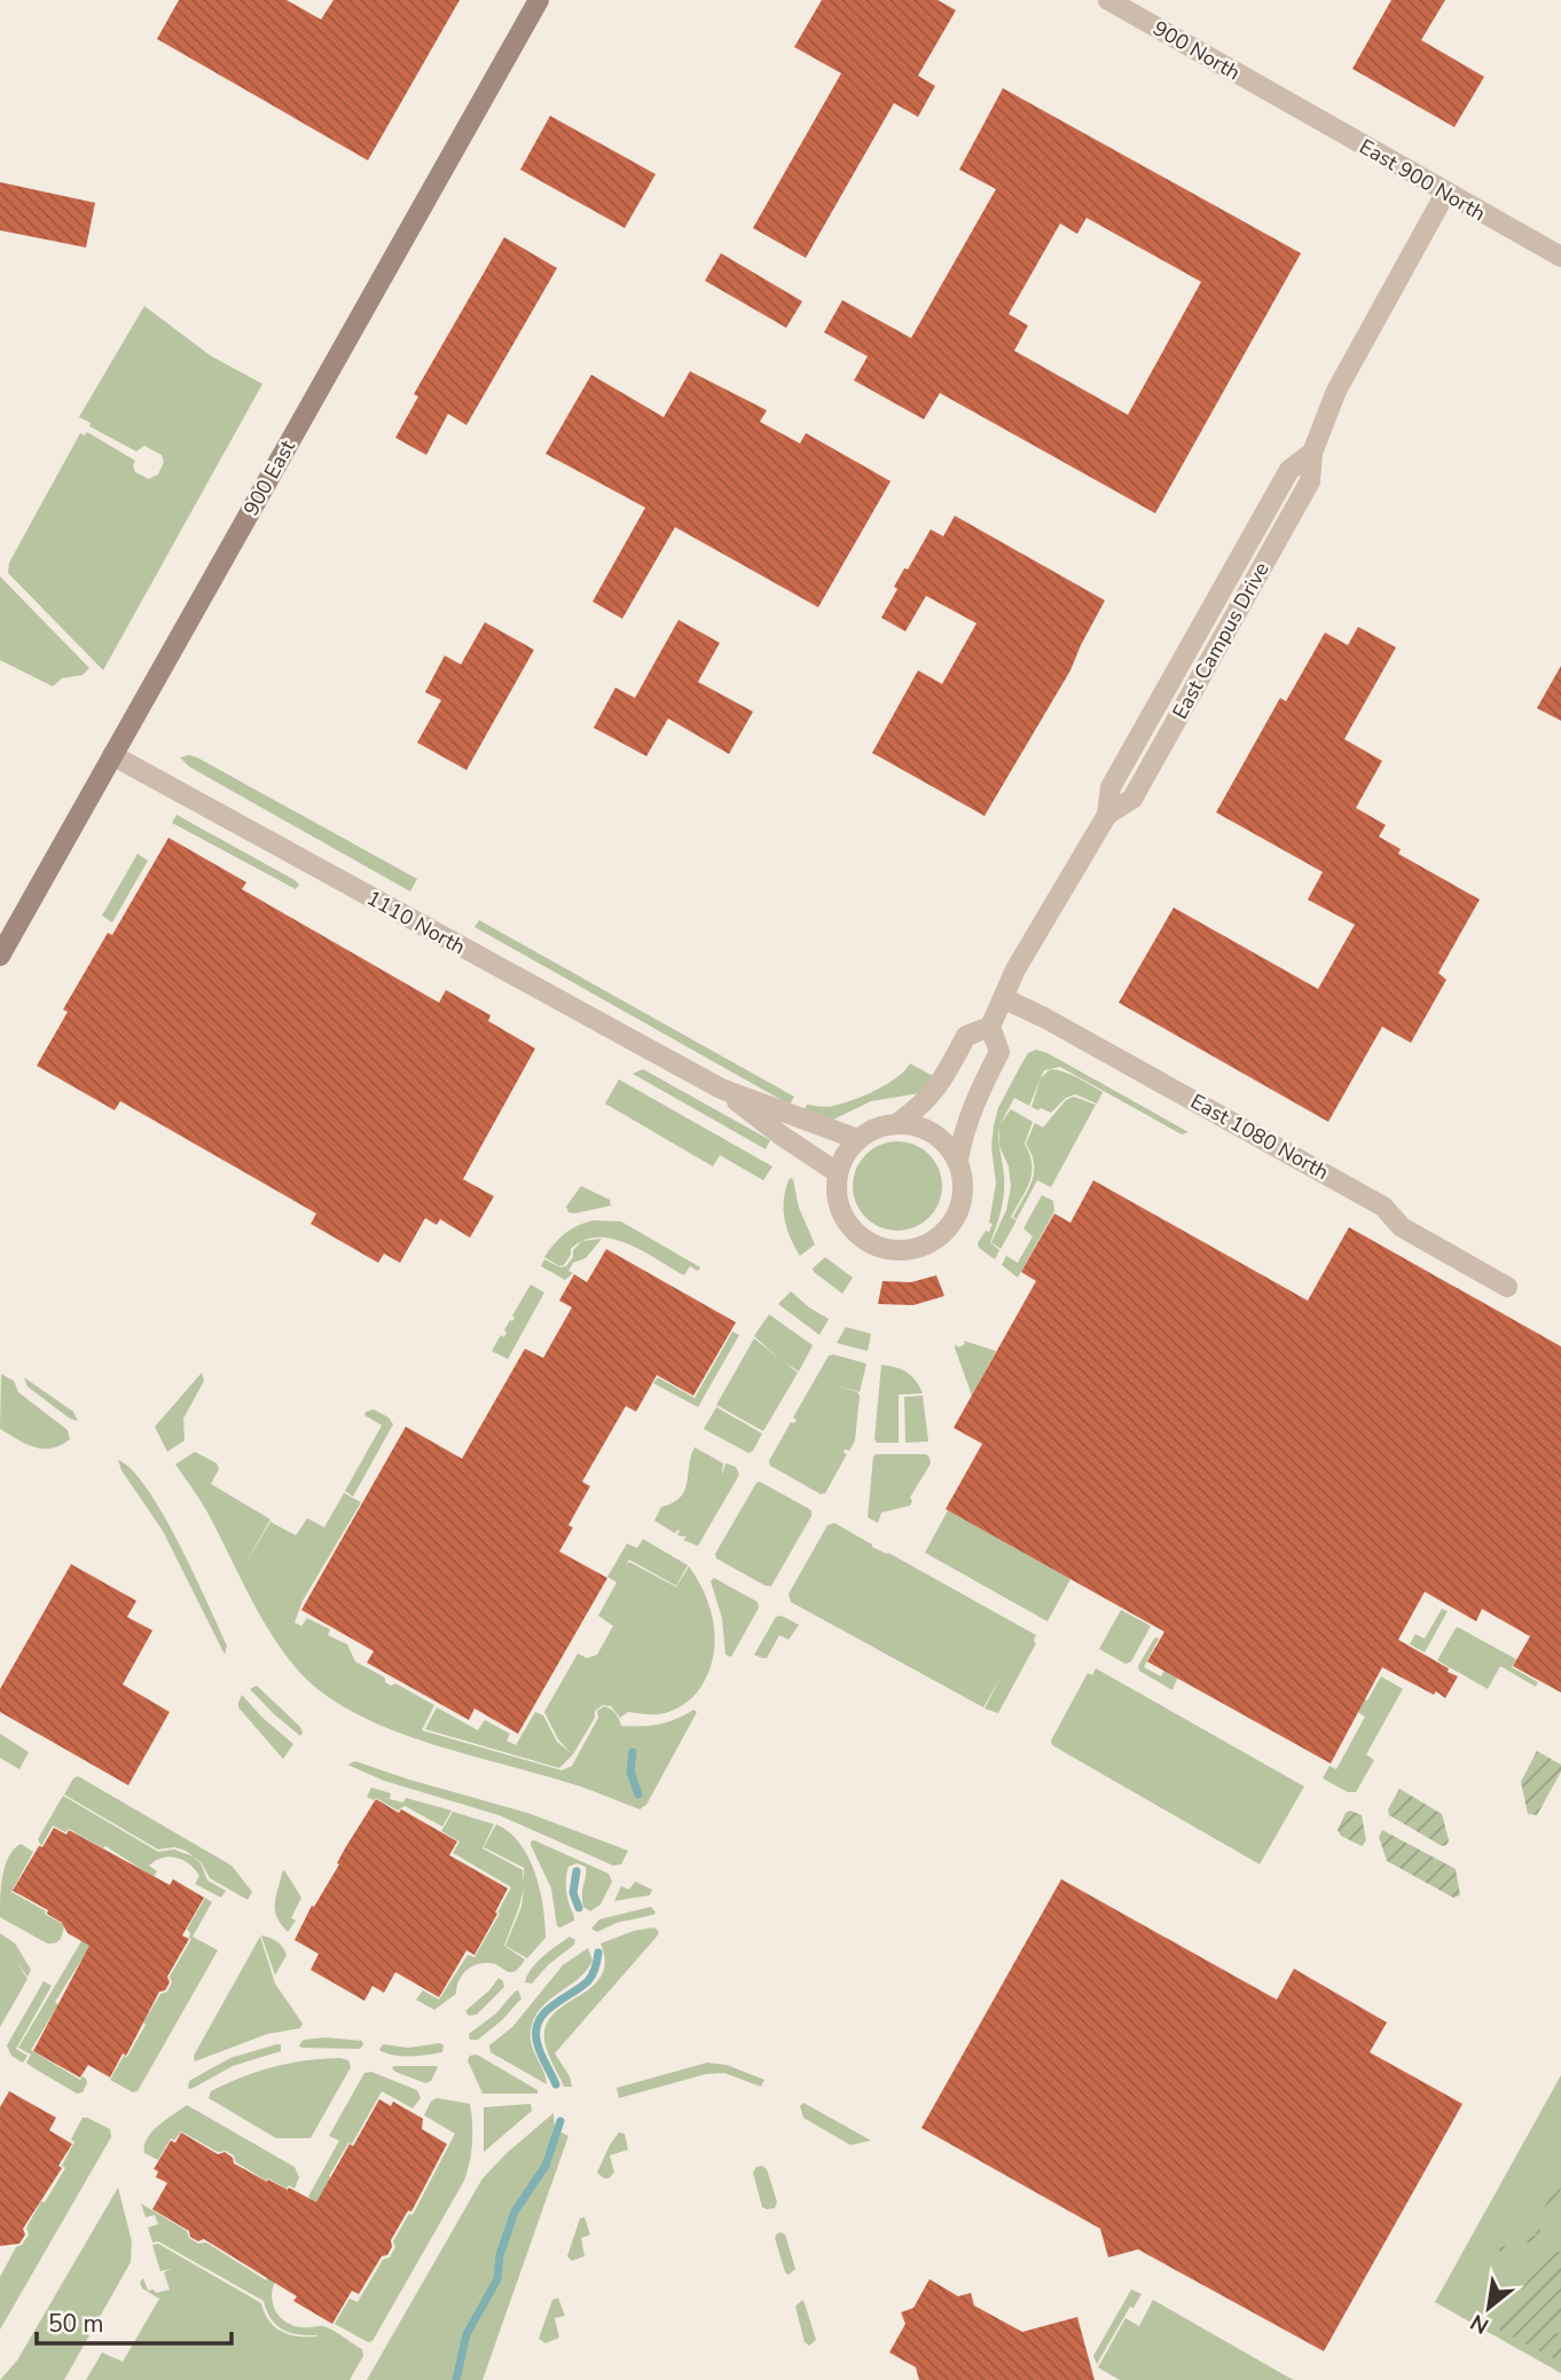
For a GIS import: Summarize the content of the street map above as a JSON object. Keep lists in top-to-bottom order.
{
  "streets": {
    "main road": ["900 East"],
    "street": [
      "900 North",
      "East 900 North",
      "East Campus Drive",
      "1110 North",
      "East 1080 North"
    ]
  },
  "crossings": [
    ["900 North", "East 900 North"],
    ["East 900 North", "East Campus Drive"],
    ["900 East", "1110 North"],
    ["East Campus Drive", "East 1080 North"]
  ],
  "scale_bar": "50 m",
  "north": "bottom left"
}
